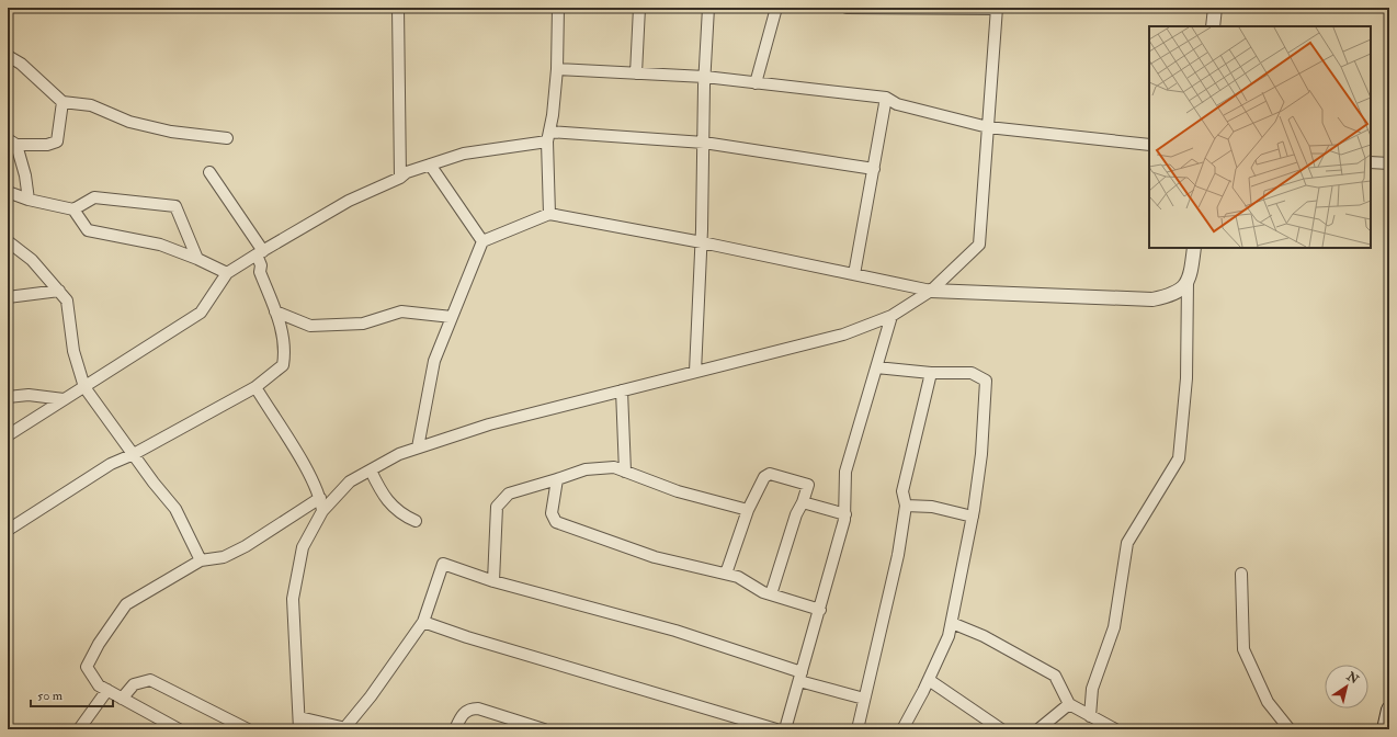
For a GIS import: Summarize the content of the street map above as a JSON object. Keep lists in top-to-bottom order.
{
  "scale_bar": "50 m",
  "north": "top right"
}
